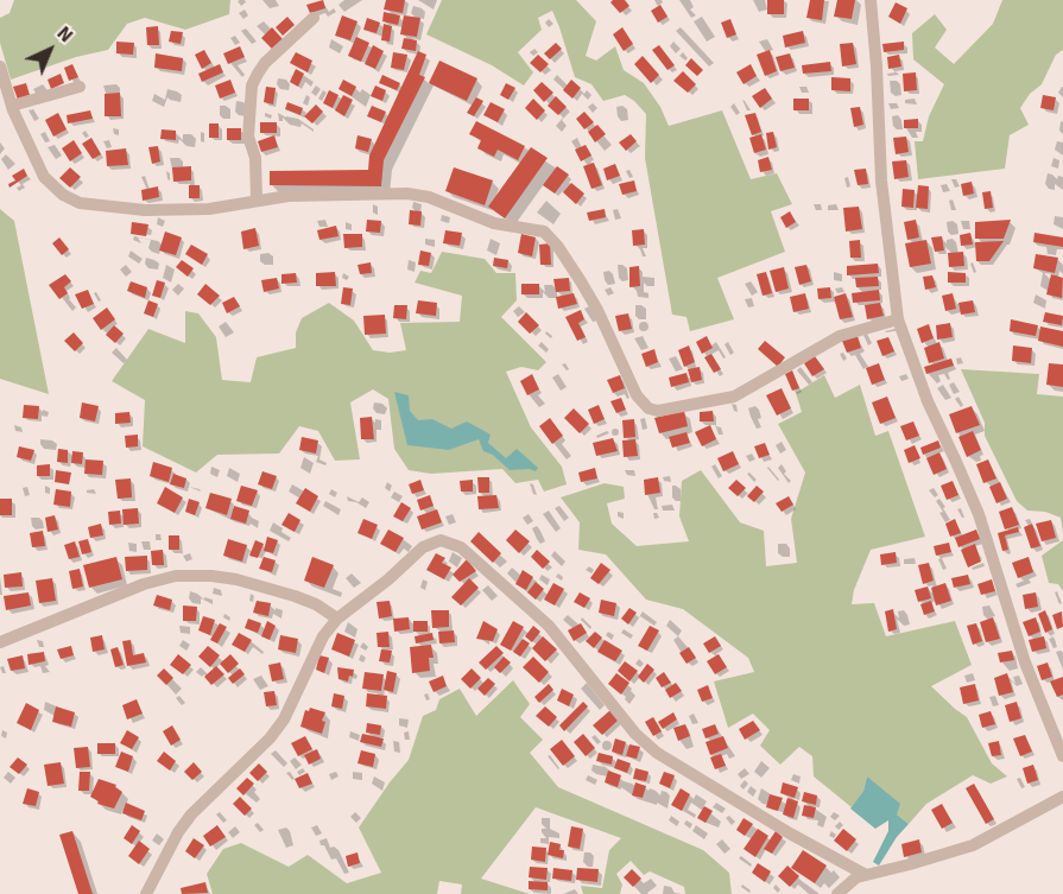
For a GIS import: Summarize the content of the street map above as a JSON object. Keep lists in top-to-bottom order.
{
  "north": "top right"
}
